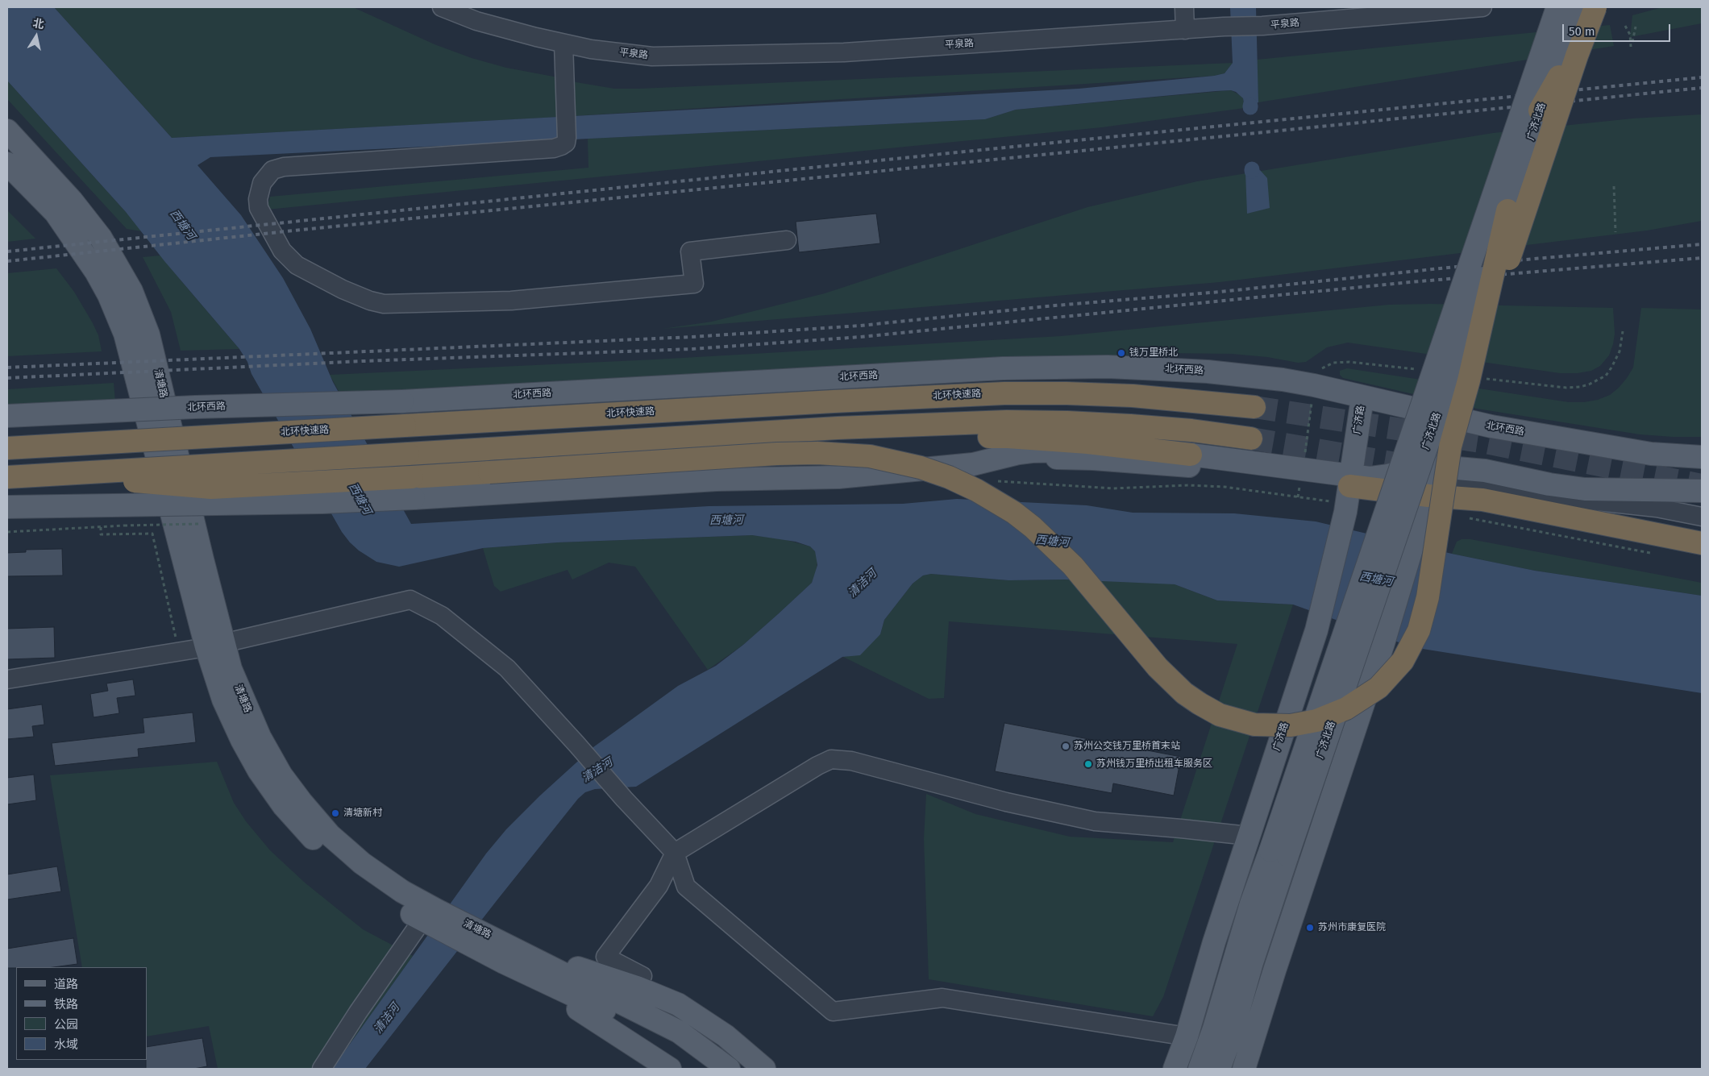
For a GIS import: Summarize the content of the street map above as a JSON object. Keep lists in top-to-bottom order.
{
  "streets": {
    "highway": ["北环快速路"],
    "main road": [
      "广济北路",
      "北环西路",
      "清塘路",
      "广济路"
    ],
    "street": ["平泉路"]
  },
  "crossings": [
    ["北环西路", "广济路"]
  ],
  "water": ["西塘河", "清洁河"],
  "places": [
    "钱万里桥北",
    "苏州公交钱万里桥首末站",
    "苏州钱万里桥出租车服务区",
    "清塘新村",
    "苏州市康复医院"
  ],
  "legend": [
    "道路",
    "铁路",
    "公园",
    "水域"
  ],
  "scale_bar": "50 m",
  "north": "top"
}
